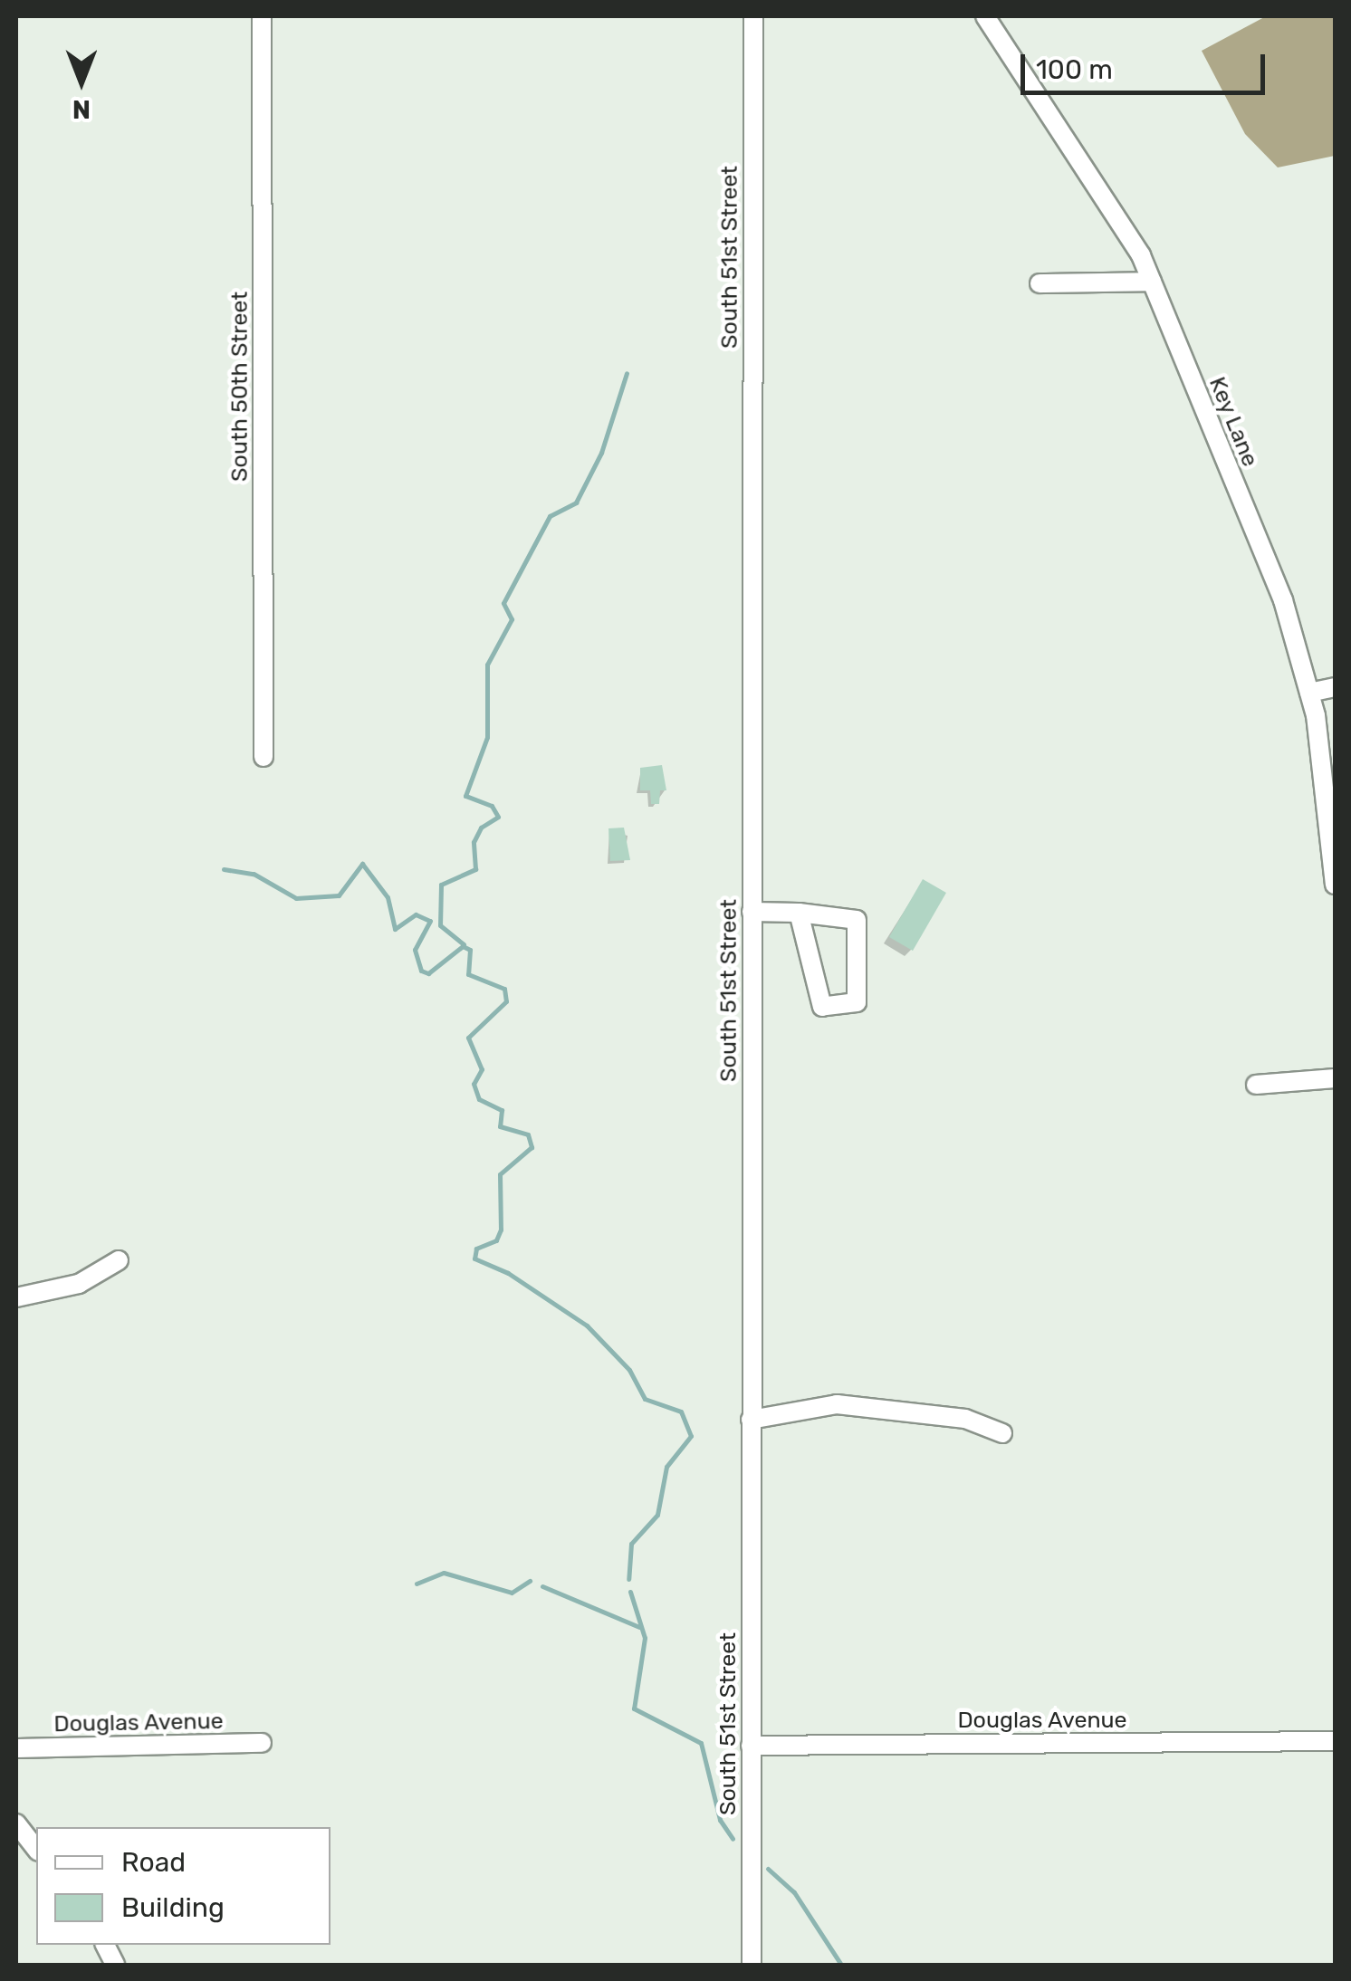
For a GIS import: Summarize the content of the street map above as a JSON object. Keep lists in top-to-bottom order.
{
  "streets": {
    "street": [
      "South 51st Street",
      "South 50th Street",
      "Key Lane",
      "Douglas Avenue"
    ]
  },
  "crossings": [
    ["South 51st Street", "Douglas Avenue"]
  ],
  "legend": ["Road", "Building"],
  "scale_bar": "100 m",
  "north": "bottom"
}
